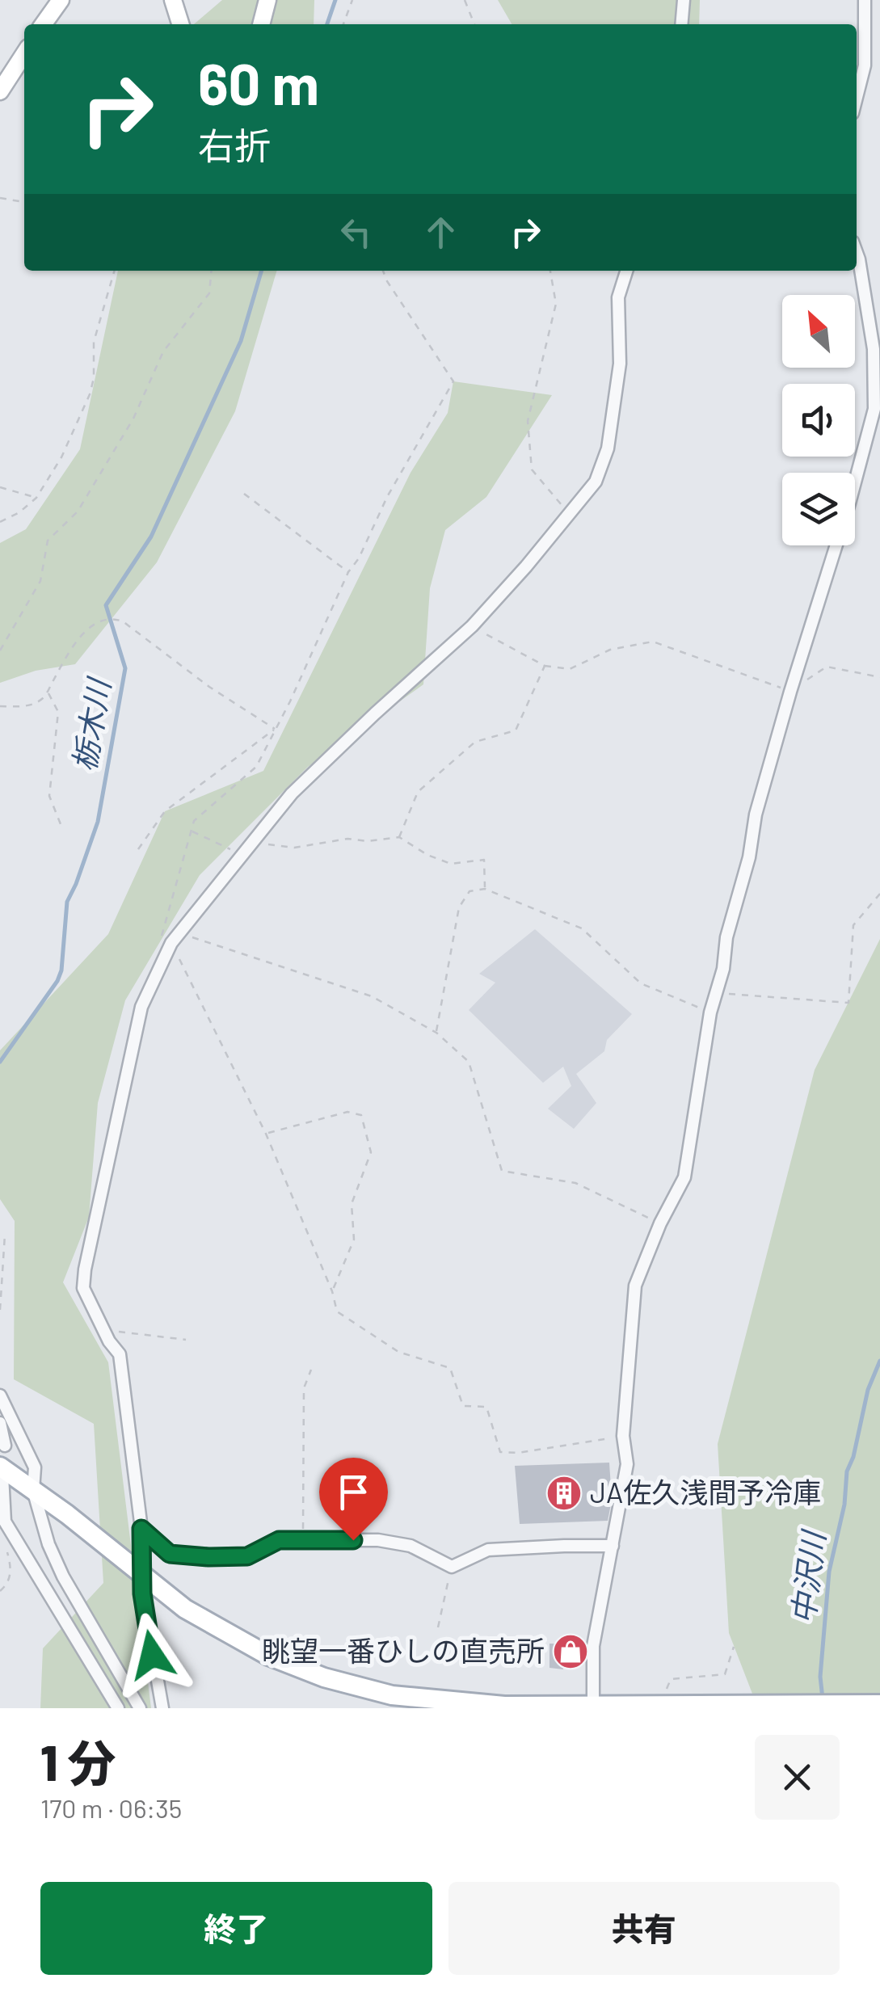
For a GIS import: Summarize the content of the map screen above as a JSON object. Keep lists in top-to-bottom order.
{
  "water": ["栃木川", "中沢川"],
  "places": {
    "building": ["JA佐久浅間予冷庫"],
    "shop": ["眺望一番ひしの直売所"]
  },
  "north": "top left",
  "page": {
    "turn": ["60 m", "右折"],
    "heading": ["1 分", "170 m · 06:35"],
    "buttons": ["終了", "共有"]
  }
}
